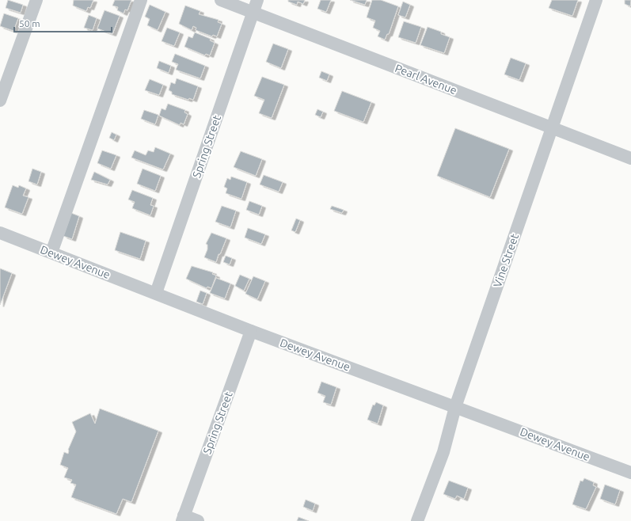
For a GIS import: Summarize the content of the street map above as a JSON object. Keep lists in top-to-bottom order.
{
  "streets": {
    "street": [
      "Pearl Avenue",
      "Spring Street",
      "Vine Street",
      "Dewey Avenue"
    ]
  },
  "crossings": [
    ["Pearl Avenue", "Spring Street"],
    ["Pearl Avenue", "Vine Street"],
    ["Spring Street", "Dewey Avenue"],
    ["Vine Street", "Dewey Avenue"]
  ],
  "scale_bar": "50 m"
}
